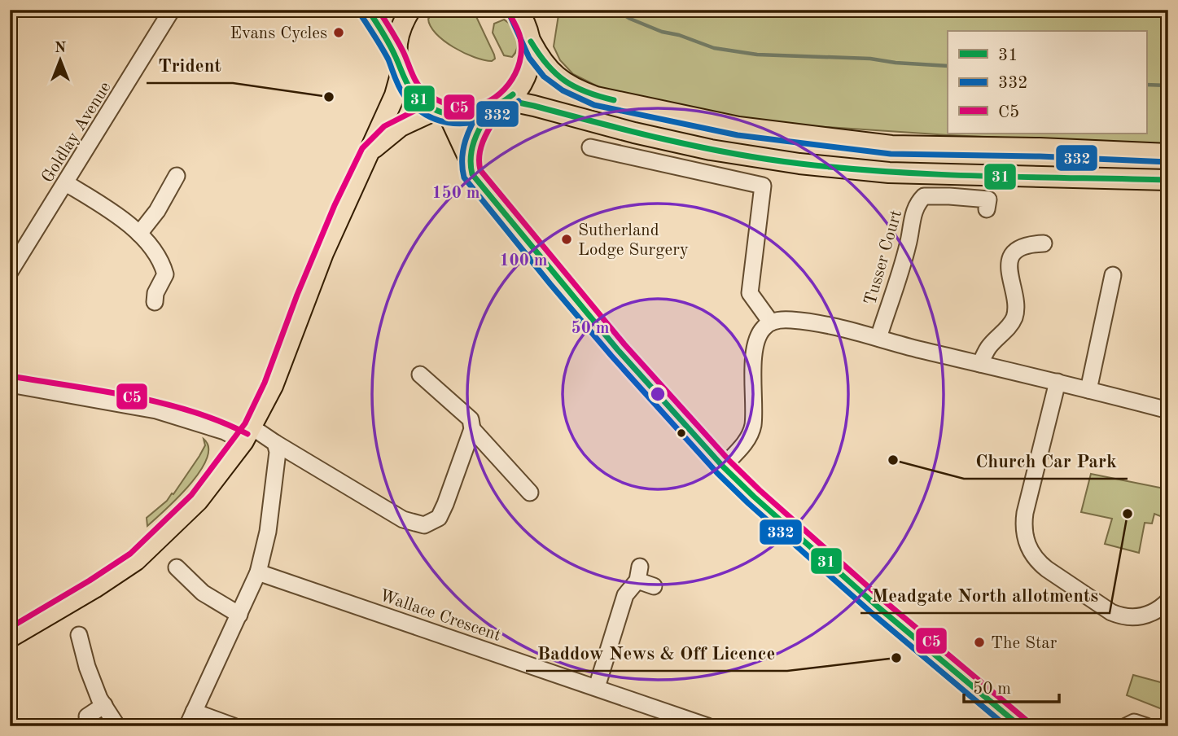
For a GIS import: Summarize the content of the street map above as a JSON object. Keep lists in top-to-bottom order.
{
  "streets": {
    "street": ["Goldlay Avenue", "Tusser Court", "Wallace Crescent"]
  },
  "places": [
    "Evans Cycles",
    "Trident",
    "Sutherland Lodge Surgery",
    "Church Car Park",
    "Meadgate North allotments",
    "The Star",
    "Baddow News & Off Licence"
  ],
  "lines": ["transit line 31", "transit line C5", "transit line 332"],
  "legend": ["31", "332", "C5"],
  "scale_bar": "50 m",
  "north": "top",
  "rings": ["150 m", "100 m", "50 m"]
}
